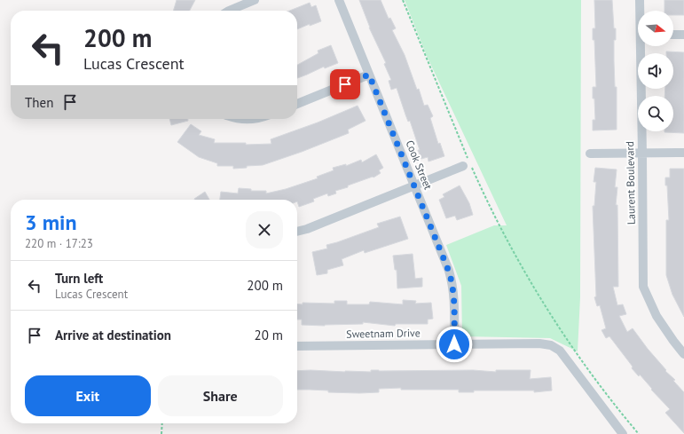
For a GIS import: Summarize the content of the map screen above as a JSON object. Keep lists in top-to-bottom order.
{
  "streets": {
    "street": ["Cook Street", "Laurent Boulevard", "Sweetnam Drive"]
  },
  "crossings": [
    ["Cook Street", "Sweetnam Drive"]
  ],
  "north": "right",
  "page": {
    "turn": ["200 m", "Lucas Crescent"],
    "then": "Then",
    "heading": ["3 min", "220 m · 17:23"],
    "list": [
      {
        "name": "Turn left",
        "note": "Lucas Crescent",
        "value": "200 m"
      },
      {
        "name": "Arrive at destination",
        "value": "20 m"
      }
    ],
    "buttons": ["Exit", "Share"]
  }
}
